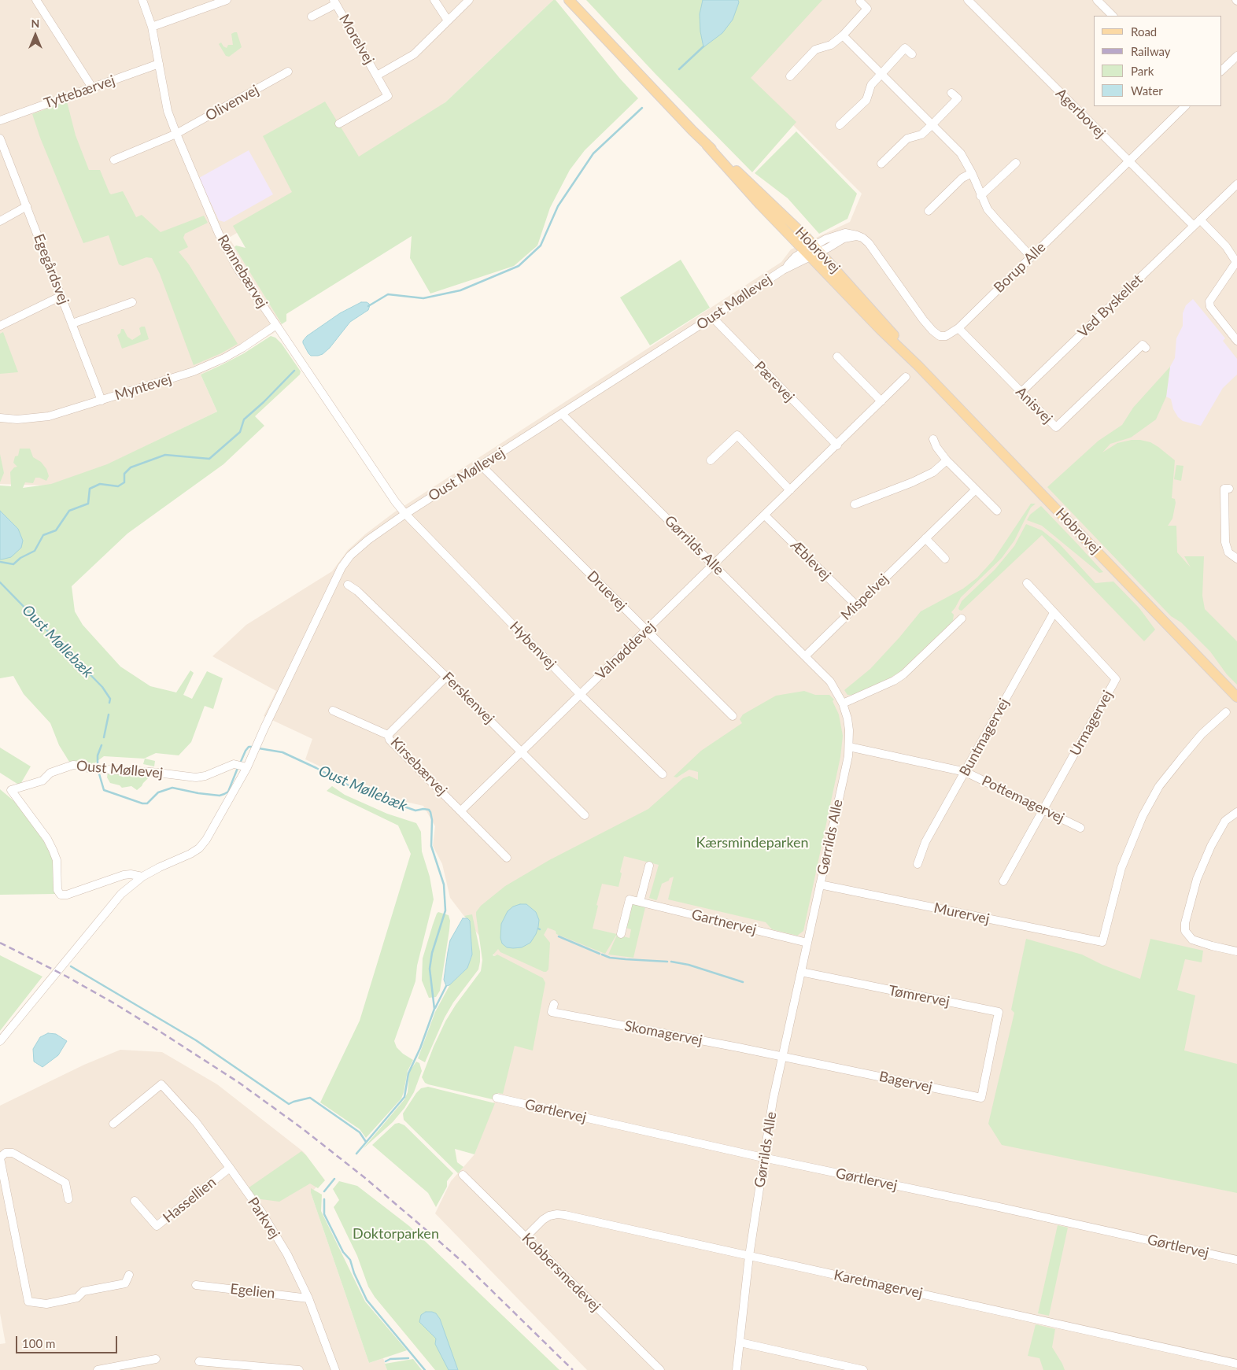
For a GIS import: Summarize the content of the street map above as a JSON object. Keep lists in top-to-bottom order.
{
  "streets": {
    "main road": ["Hobrovej"],
    "street": [
      "Morelvej",
      "Tyttebærvej",
      "Olivenvej",
      "Agerbovej",
      "Borup Alle",
      "Egegårdsvej",
      "Rønnebærvej",
      "Oust Møllevej",
      "Ved Byskellet",
      "Pærevej",
      "Myntevej",
      "Anisvej",
      "Gørrilds Alle",
      "Æblevej",
      "Druevej",
      "Mispelvej",
      "Hybenvej",
      "Valnøddevej",
      "Ferskenvej",
      "Urmagervej",
      "Buntmagervej",
      "Kirsebærvej",
      "Pottemagervej",
      "Murervej",
      "Gartnervej",
      "Tømrervej",
      "Skomagervej",
      "Bagervej",
      "Gørtlervej",
      "Hassellien",
      "Parkvej",
      "Kobbersmedevej",
      "Karetmagervej",
      "Egelien"
    ]
  },
  "crossings": [
    ["Tyttebærvej", "Rønnebærvej"],
    ["Olivenvej", "Rønnebærvej"],
    ["Agerbovej", "Borup Alle"],
    ["Agerbovej", "Ved Byskellet"],
    ["Hobrovej", "Borup Alle"],
    ["Hobrovej", "Oust Møllevej"],
    ["Borup Alle", "Oust Møllevej"],
    ["Borup Alle", "Anisvej"],
    ["Egegårdsvej", "Myntevej"],
    ["Rønnebærvej", "Oust Møllevej"],
    ["Rønnebærvej", "Myntevej"],
    ["Rønnebærvej", "Hybenvej"],
    ["Oust Møllevej", "Pærevej"],
    ["Oust Møllevej", "Gørrilds Alle"],
    ["Oust Møllevej", "Druevej"],
    ["Oust Møllevej", "Hybenvej"],
    ["Ved Byskellet", "Anisvej"],
    ["Pærevej", "Valnøddevej"],
    ["Gørrilds Alle", "Mispelvej"],
    ["Gørrilds Alle", "Valnøddevej"],
    ["Gørrilds Alle", "Pottemagervej"],
    ["Gørrilds Alle", "Murervej"],
    ["Gørrilds Alle", "Gartnervej"],
    ["Gørrilds Alle", "Tømrervej"],
    ["Gørrilds Alle", "Skomagervej"],
    ["Gørrilds Alle", "Bagervej"],
    ["Gørrilds Alle", "Gørtlervej"],
    ["Gørrilds Alle", "Karetmagervej"],
    ["Æblevej", "Mispelvej"],
    ["Æblevej", "Valnøddevej"],
    ["Druevej", "Valnøddevej"],
    ["Hybenvej", "Valnøddevej"],
    ["Valnøddevej", "Ferskenvej"],
    ["Valnøddevej", "Kirsebærvej"],
    ["Ferskenvej", "Kirsebærvej"],
    ["Urmagervej", "Buntmagervej"],
    ["Urmagervej", "Pottemagervej"],
    ["Buntmagervej", "Pottemagervej"],
    ["Tømrervej", "Bagervej"],
    ["Skomagervej", "Bagervej"],
    ["Hassellien", "Parkvej"],
    ["Parkvej", "Egelien"],
    ["Kobbersmedevej", "Karetmagervej"]
  ],
  "water": ["Oust Møllebæk"],
  "parks": ["Kærsmindeparken", "Doktorparken"],
  "legend": [
    "Road",
    "Railway",
    "Park",
    "Water"
  ],
  "scale_bar": "100 m",
  "north": "top"
}
